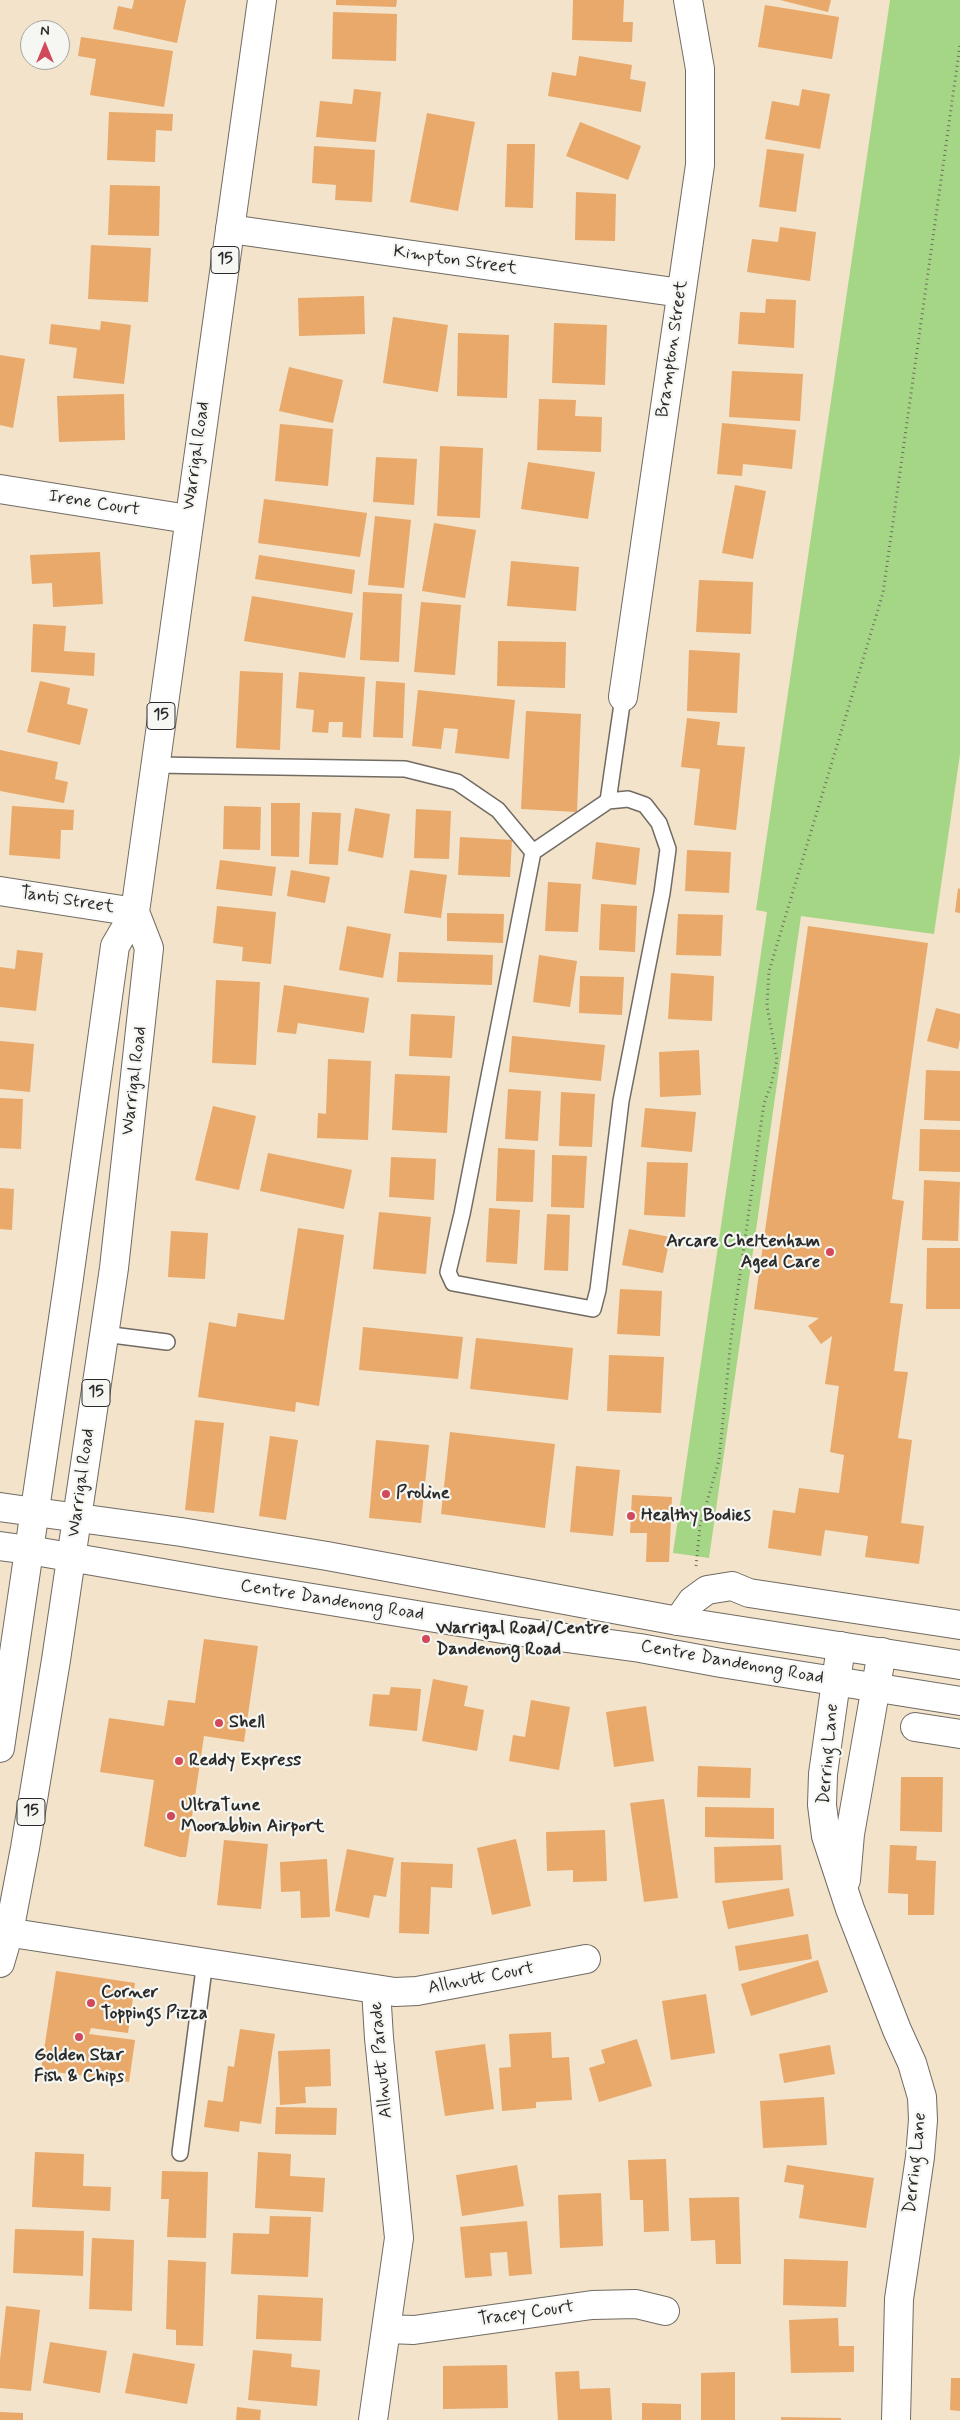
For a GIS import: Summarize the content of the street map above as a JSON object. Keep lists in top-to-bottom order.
{
  "streets": {
    "main road": [
      "15",
      "Kimpton Street",
      "Brampton Street",
      "Warrigal Road",
      "Irene Court",
      "Tanti Street",
      "Centre Dandenong Road",
      "Derring Lane",
      "Allnutt Court",
      "Allnutt Parade",
      "Tracey Court"
    ]
  },
  "crossings": [
    ["Kimpton Street", "Brampton Street"],
    ["Kimpton Street", "Warrigal Road"],
    ["Warrigal Road", "Irene Court"],
    ["Warrigal Road", "Tanti Street"],
    ["Warrigal Road", "Centre Dandenong Road"],
    ["Warrigal Road", "Allnutt Parade"],
    ["Centre Dandenong Road", "Derring Lane"],
    ["Allnutt Court", "Allnutt Parade"],
    ["Allnutt Parade", "Tracey Court"]
  ],
  "places": [
    "Arcare Cheltenham Aged Care",
    "Proline",
    "Healthy Bodies",
    "Warrigal Road/Centre Dandenong Road",
    "Shell",
    "Reddy Express",
    "UltraTune Moorabbin Airport",
    "Corner Toppings Pizza",
    "Golden Star Fish & Chips"
  ],
  "north": "top"
}
